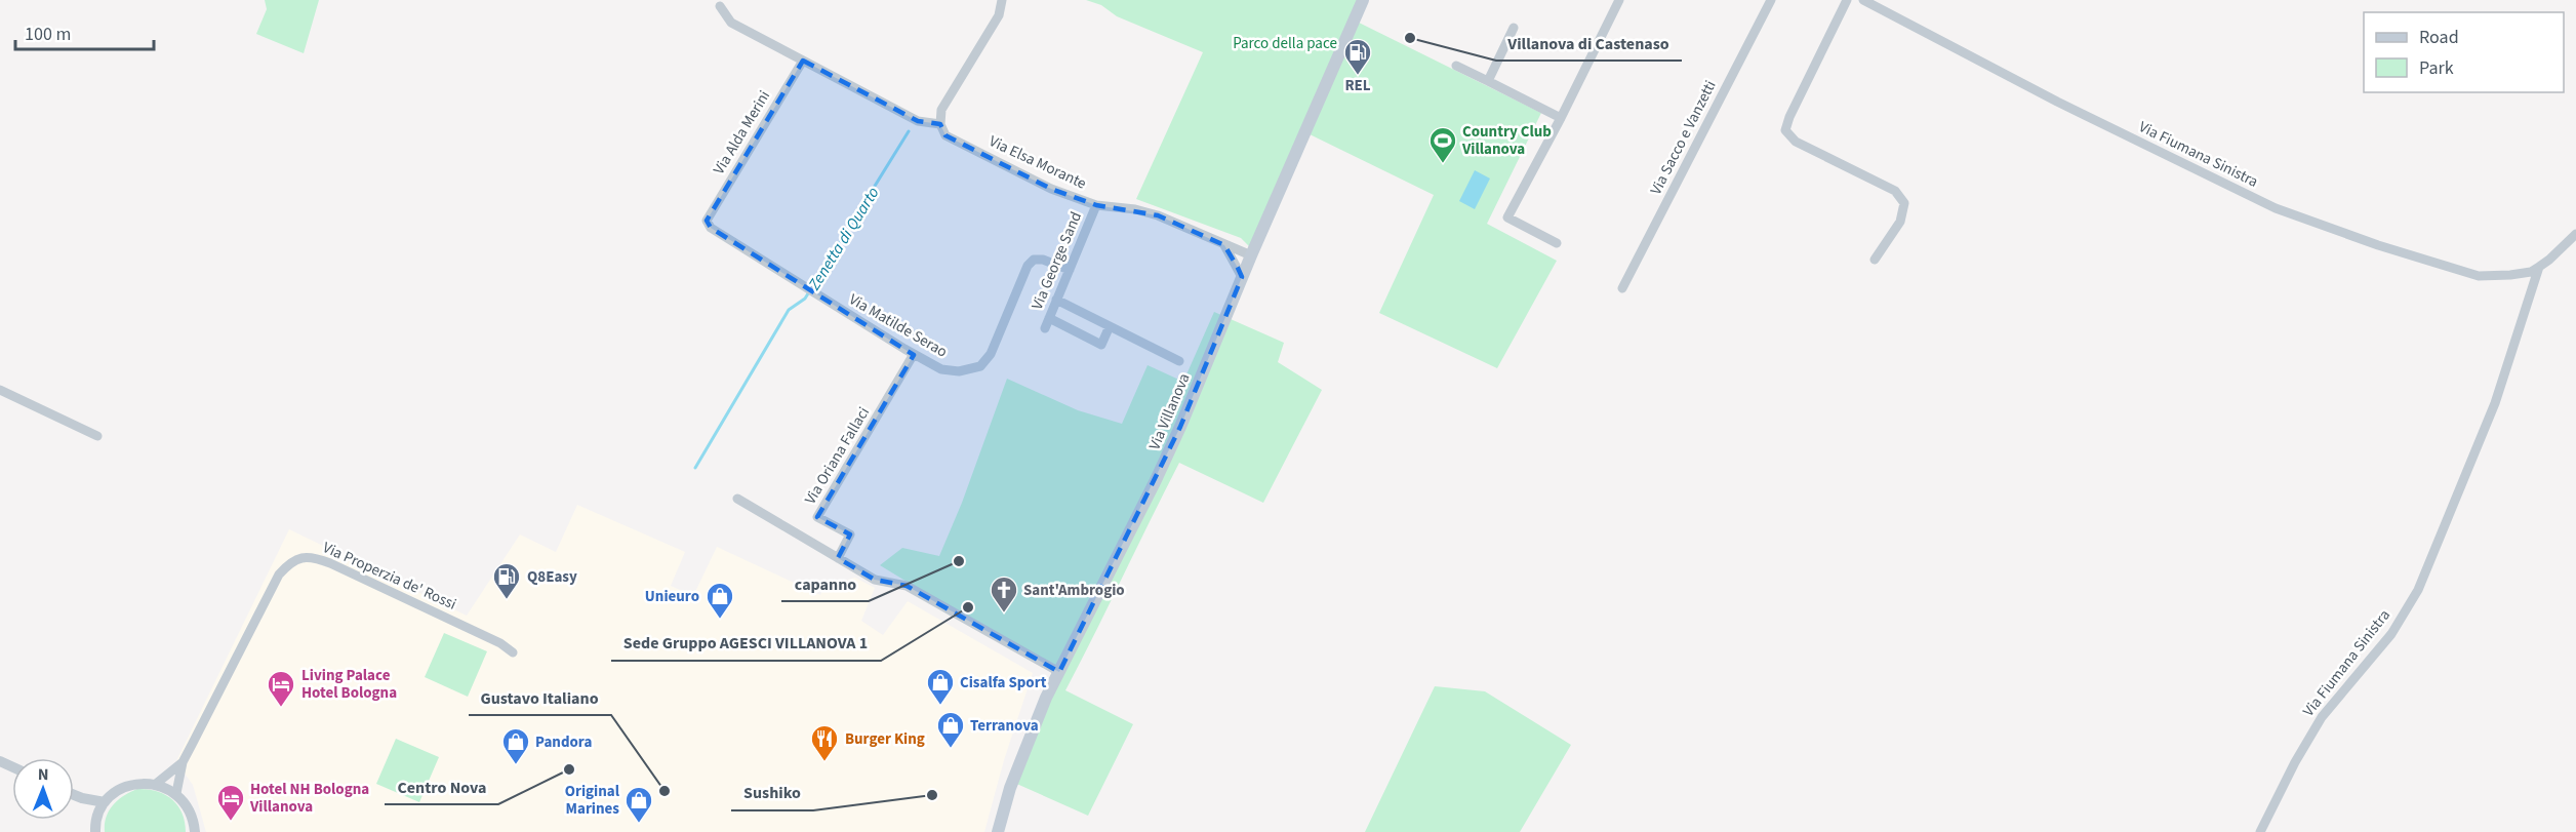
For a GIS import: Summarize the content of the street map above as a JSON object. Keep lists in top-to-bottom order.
{
  "streets": {
    "main road": ["Via Villanova"],
    "street": [
      "Via Alda Merini",
      "Via Sacco e Vanzetti",
      "Via Fiumana Sinistra",
      "Via Elsa Morante",
      "Via George Sand",
      "Via Matilde Serao",
      "Via Oriana Fallaci",
      "Via Properzia de' Rossi"
    ]
  },
  "crossings": [
    ["Via Alda Merini", "Via Matilde Serao"],
    ["Via Elsa Morante", "Via George Sand"],
    ["Via Elsa Morante", "Via Villanova"],
    ["Via George Sand", "Via Matilde Serao"],
    ["Via Matilde Serao", "Via Oriana Fallaci"]
  ],
  "water": ["Zenetta di Quarto"],
  "parks": ["Parco della pace"],
  "places": {
    "other": [
      "Villanova di Castenaso",
      "capanno",
      "Sede Gruppo AGESCI VILLANOVA 1",
      "Centro Nova",
      "Gustavo Italiano",
      "Sushiko"
    ],
    "fuel station": ["REL", "Q8Easy"],
    "sports": ["Country Club Villanova"],
    "church": ["Sant'Ambrogio"],
    "shop": [
      "Unieuro",
      "Cisalfa Sport",
      "Terranova",
      "Pandora",
      "Original Marines"
    ],
    "hotel": ["Living Palace Hotel Bologna", "Hotel NH Bologna Villanova"],
    "restaurant": ["Burger King"]
  },
  "legend": ["Road", "Park"],
  "scale_bar": "100 m",
  "north": "top"
}
